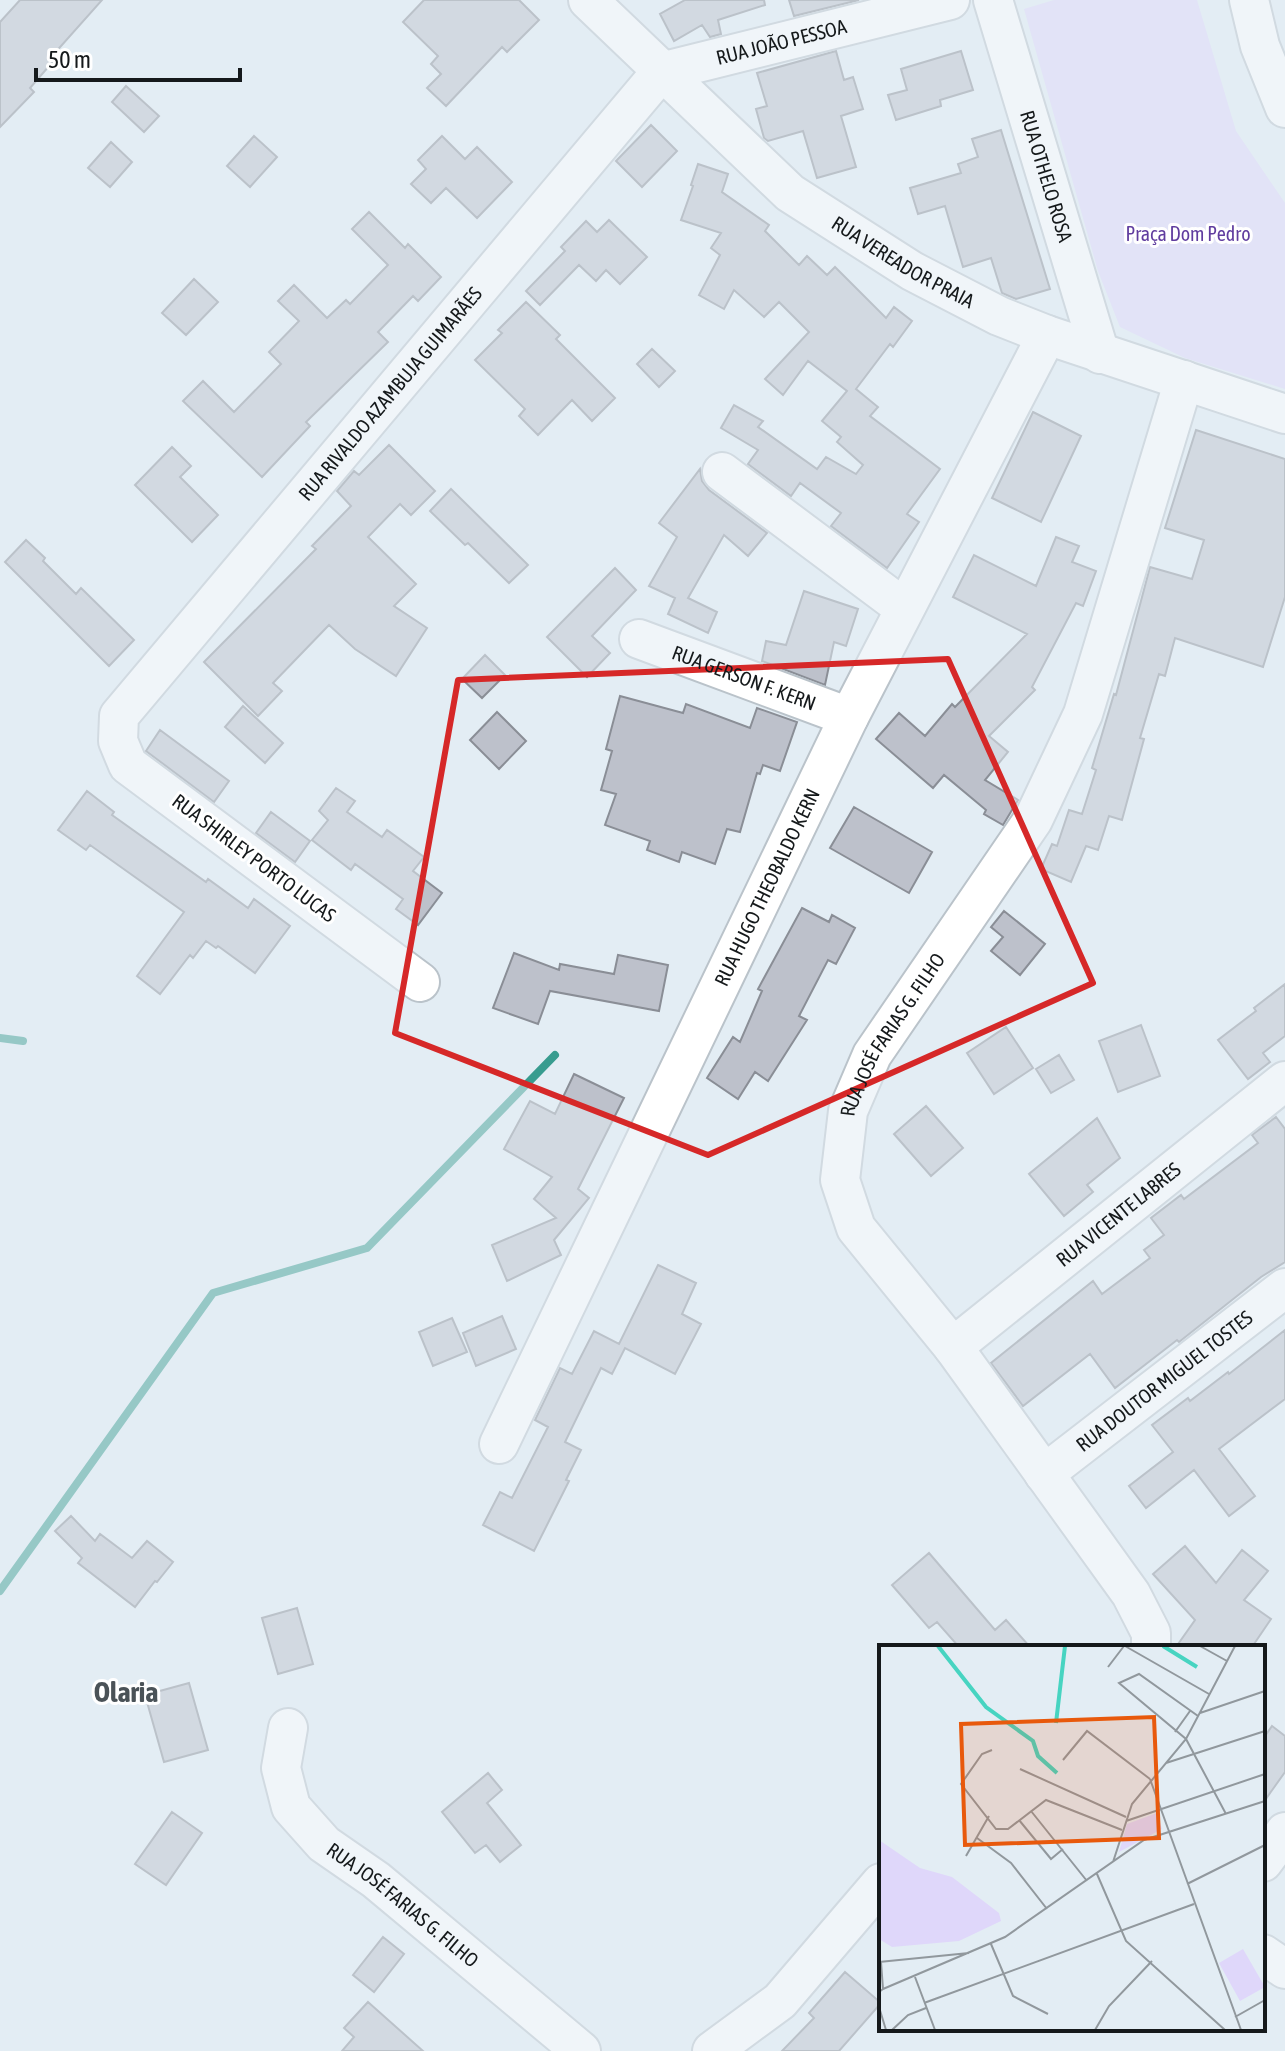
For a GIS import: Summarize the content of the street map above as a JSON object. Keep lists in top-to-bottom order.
{
  "streets": {
    "street": [
      "RUA JOÃO PESSOA",
      "RUA OTHELO ROSA",
      "RUA VEREADOR PRAIA",
      "RUA RIVALDO AZAMBUJA GUIMARÃES",
      "RUA GERSON F. KERN",
      "RUA SHIRLEY PORTO LUCAS",
      "RUA HUGO THEOBALDO KERN",
      "RUA JOSÉ FARIAS G. FILHO",
      "RUA VICENTE LABRES",
      "RUA DOUTOR MIGUEL TOSTES"
    ]
  },
  "crossings": [
    ["RUA JOÃO PESSOA", "RUA VEREADOR PRAIA"],
    ["RUA JOÃO PESSOA", "RUA RIVALDO AZAMBUJA GUIMARÃES"],
    ["RUA OTHELO ROSA", "RUA VEREADOR PRAIA"],
    ["RUA VEREADOR PRAIA", "RUA RIVALDO AZAMBUJA GUIMARÃES"],
    ["RUA VEREADOR PRAIA", "RUA HUGO THEOBALDO KERN"],
    ["RUA VEREADOR PRAIA", "RUA JOSÉ FARIAS G. FILHO"],
    ["RUA RIVALDO AZAMBUJA GUIMARÃES", "RUA SHIRLEY PORTO LUCAS"],
    ["RUA GERSON F. KERN", "RUA HUGO THEOBALDO KERN"],
    ["RUA JOSÉ FARIAS G. FILHO", "RUA VICENTE LABRES"],
    ["RUA JOSÉ FARIAS G. FILHO", "RUA DOUTOR MIGUEL TOSTES"]
  ],
  "districts": ["Olaria"],
  "parks": ["Praça Dom Pedro"],
  "scale_bar": "50 m"
}
